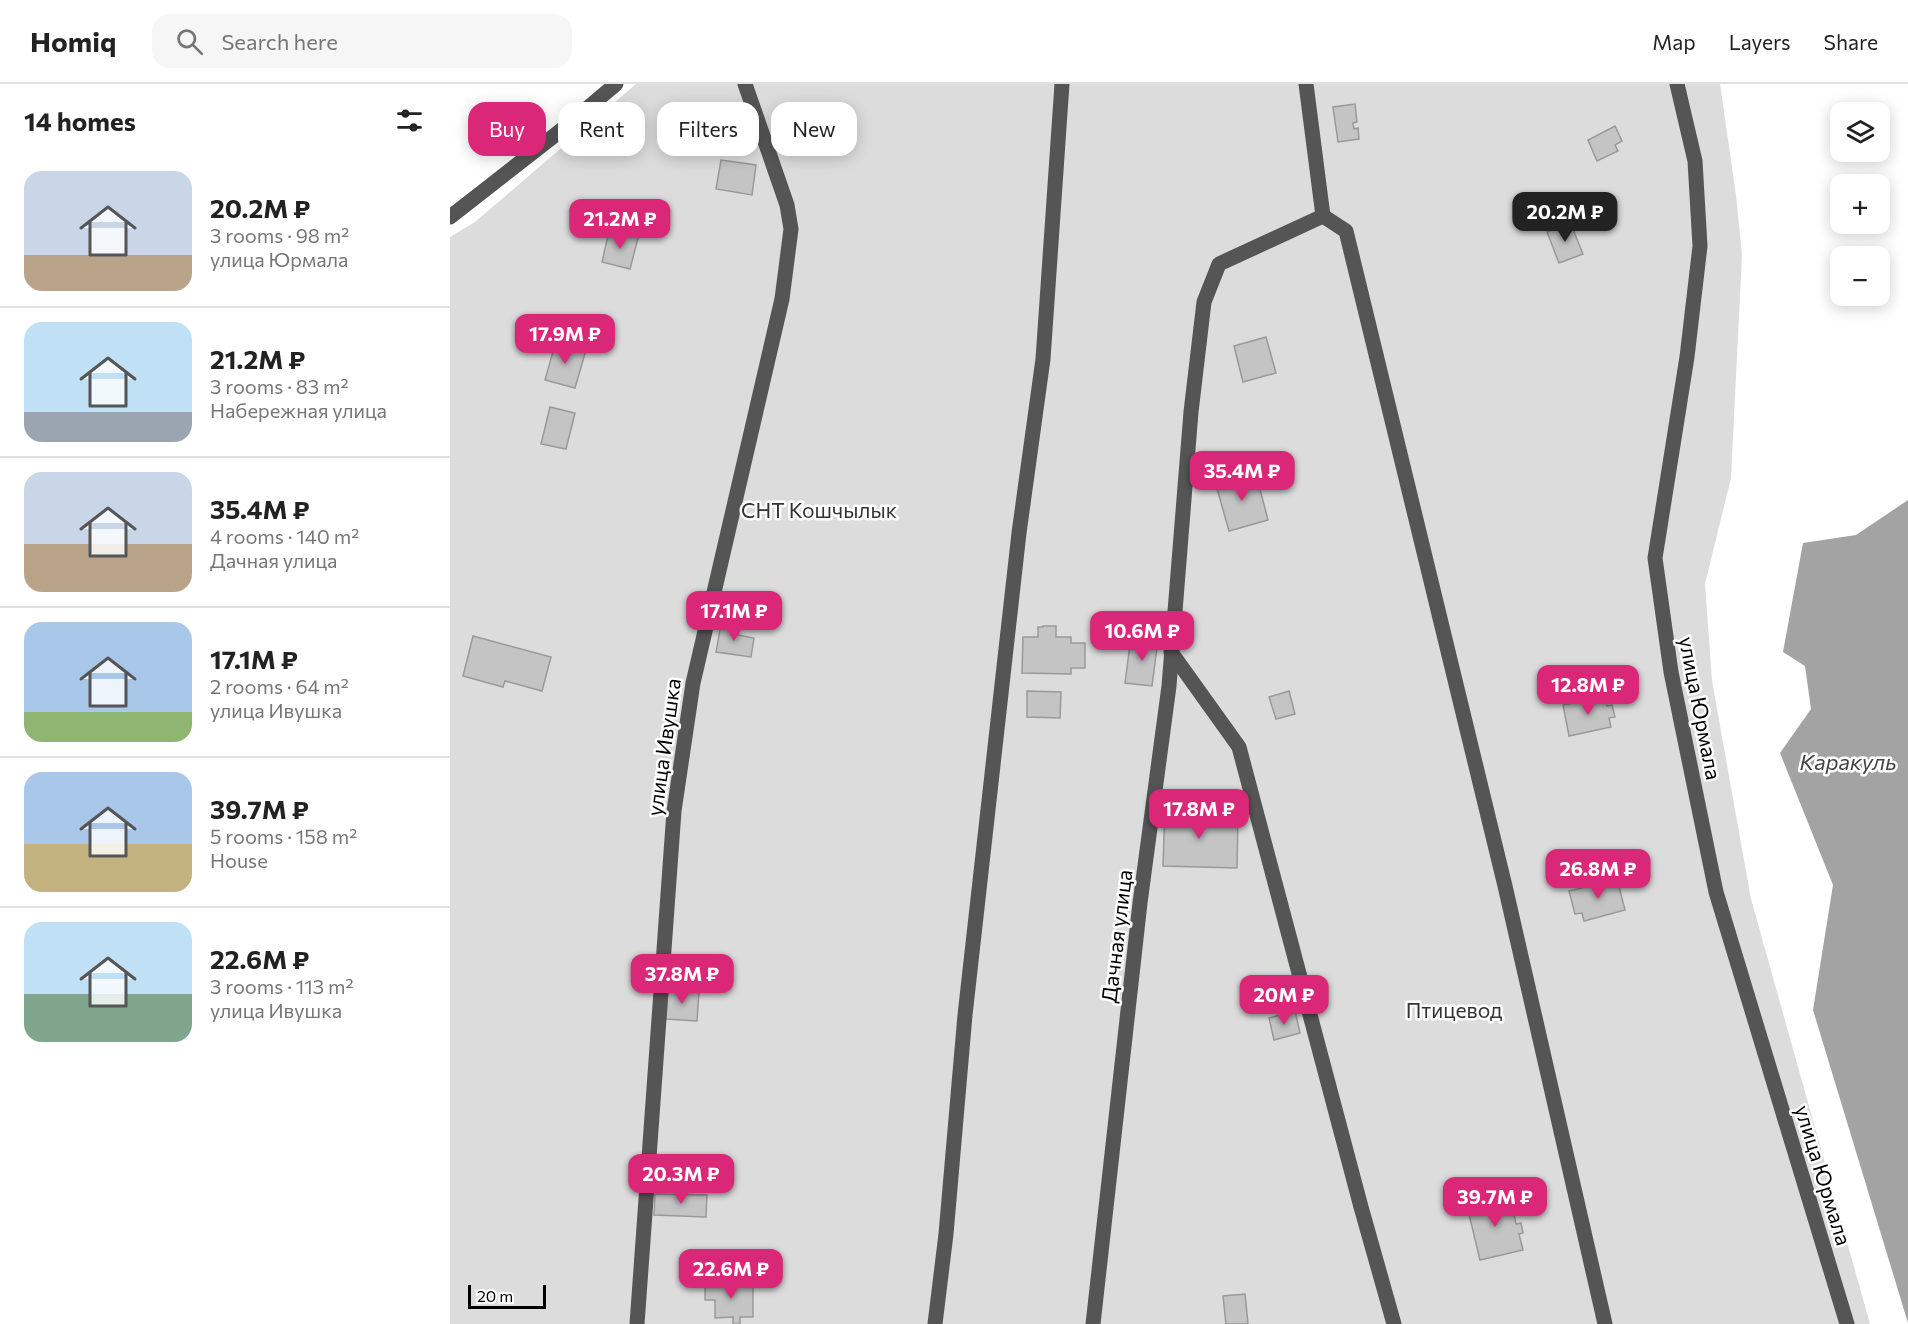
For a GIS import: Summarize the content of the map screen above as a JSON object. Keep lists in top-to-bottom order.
{
  "streets": {
    "street": ["улица Юрмала", "улица Ивушка", "Дачная улица"]
  },
  "water": ["Каракуль"],
  "parks": ["СНТ Кошчылык", "Птицевод"],
  "scale_bar": "20 m",
  "page": {
    "header": "Homiq",
    "search": "Search here",
    "nav": ["Map", "Layers", "Share"],
    "heading": "14 homes",
    "map_buttons": ["+", "−"],
    "chip": [
      "Buy",
      "Rent",
      "Filters",
      "New"
    ],
    "list": [
      {
        "name": "20.2M ₽",
        "note": "3 rooms · 98 m² · улица Юрмала"
      },
      {
        "name": "21.2M ₽",
        "note": "3 rooms · 83 m² · Набережная улица"
      },
      {
        "name": "35.4M ₽",
        "note": "4 rooms · 140 m² · Дачная улица"
      },
      {
        "name": "17.1M ₽",
        "note": "2 rooms · 64 m² · улица Ивушка"
      },
      {
        "name": "39.7M ₽",
        "note": "5 rooms · 158 m² · House"
      },
      {
        "name": "22.6M ₽",
        "note": "3 rooms · 113 m² · улица Ивушка"
      }
    ],
    "price": [
      "20.2M ₽",
      "21.2M ₽",
      "17.9M ₽",
      "35.4M ₽",
      "17.1M ₽",
      "10.6M ₽",
      "12.8M ₽",
      "17.8M ₽",
      "26.8M ₽",
      "37.8M ₽",
      "20M ₽",
      "20.3M ₽",
      "39.7M ₽",
      "22.6M ₽"
    ],
    "scale": "20 m"
  }
}
